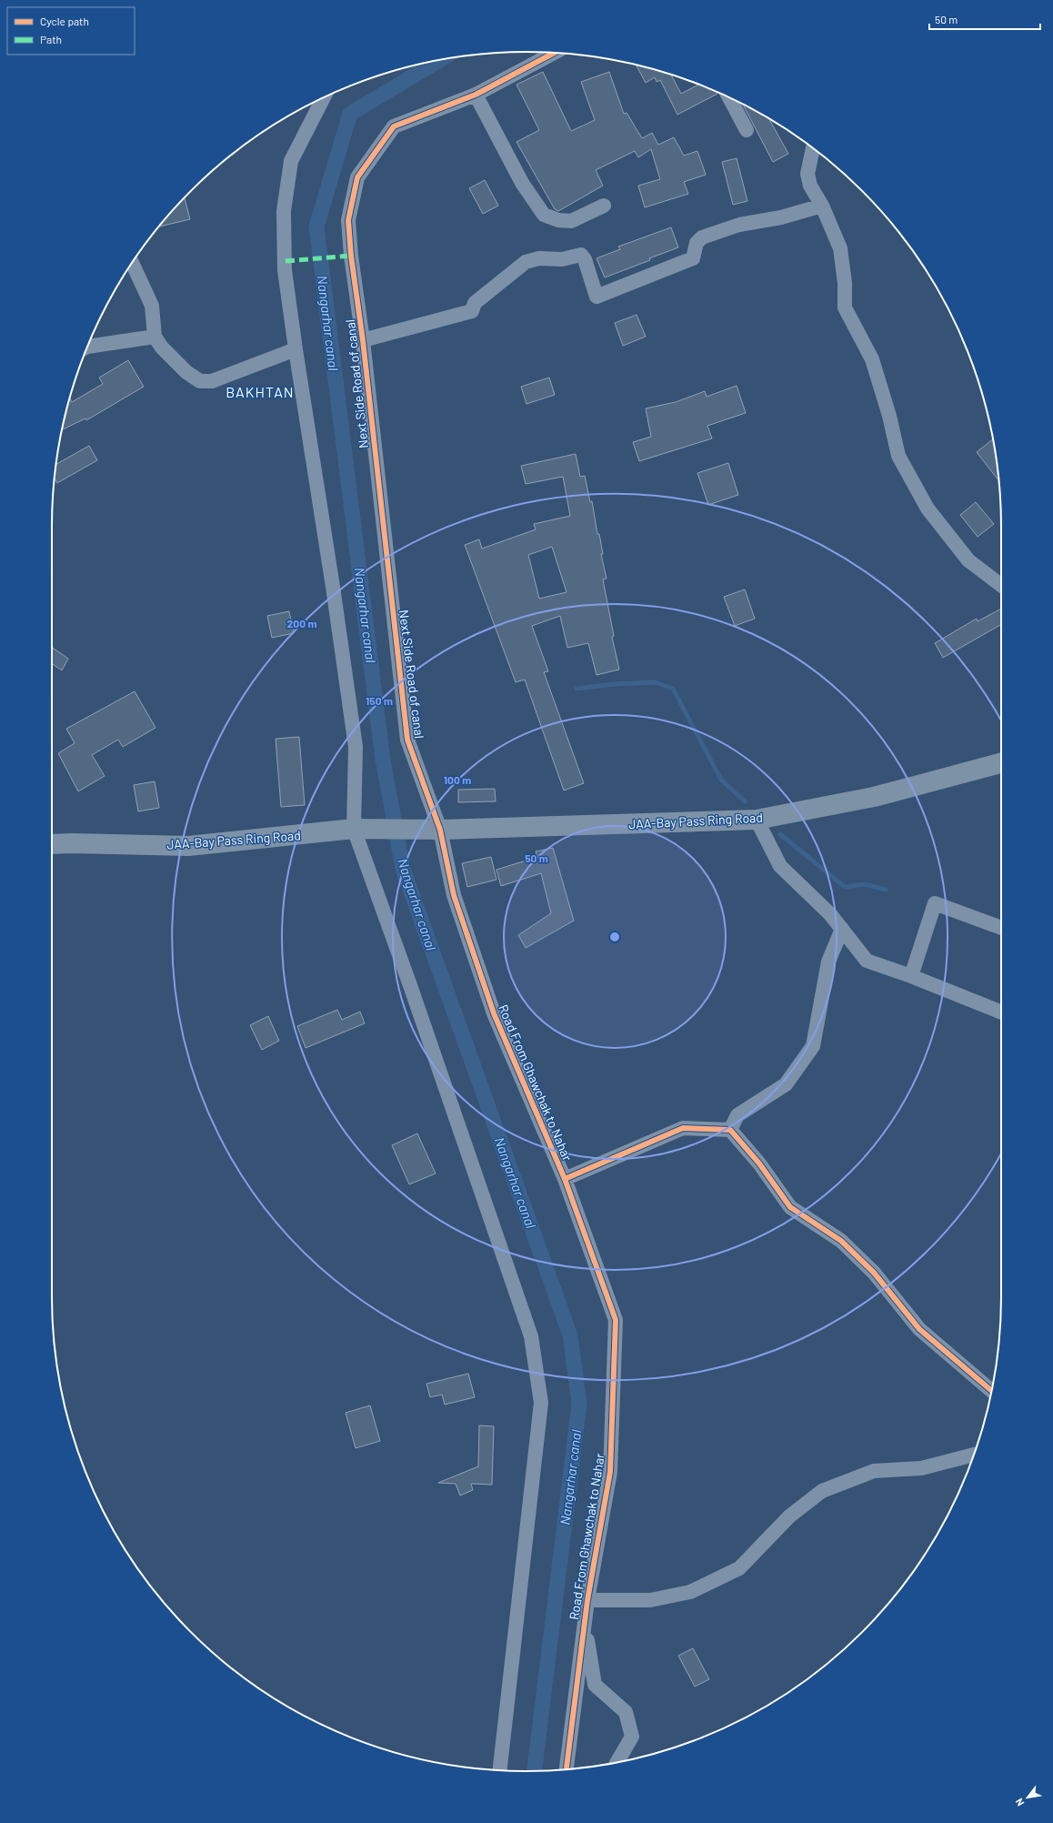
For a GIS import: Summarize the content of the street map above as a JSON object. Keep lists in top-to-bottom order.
{
  "streets": {
    "highway": ["JAA-Bay Pass Ring Road"],
    "street": ["Next Side Road of canal", "Road From Ghawchak to Nahar"]
  },
  "crossings": [
    ["Next Side Road of canal", "JAA-Bay Pass Ring Road"],
    ["Next Side Road of canal", "Road From Ghawchak to Nahar"],
    ["JAA-Bay Pass Ring Road", "Road From Ghawchak to Nahar"]
  ],
  "districts": ["BAKHTAN"],
  "water": ["Nangarhar canal"],
  "legend": ["Cycle path", "Path"],
  "scale_bar": "50 m",
  "north": "bottom left",
  "rings": [
    "200 m",
    "150 m",
    "100 m",
    "50 m"
  ]
}
